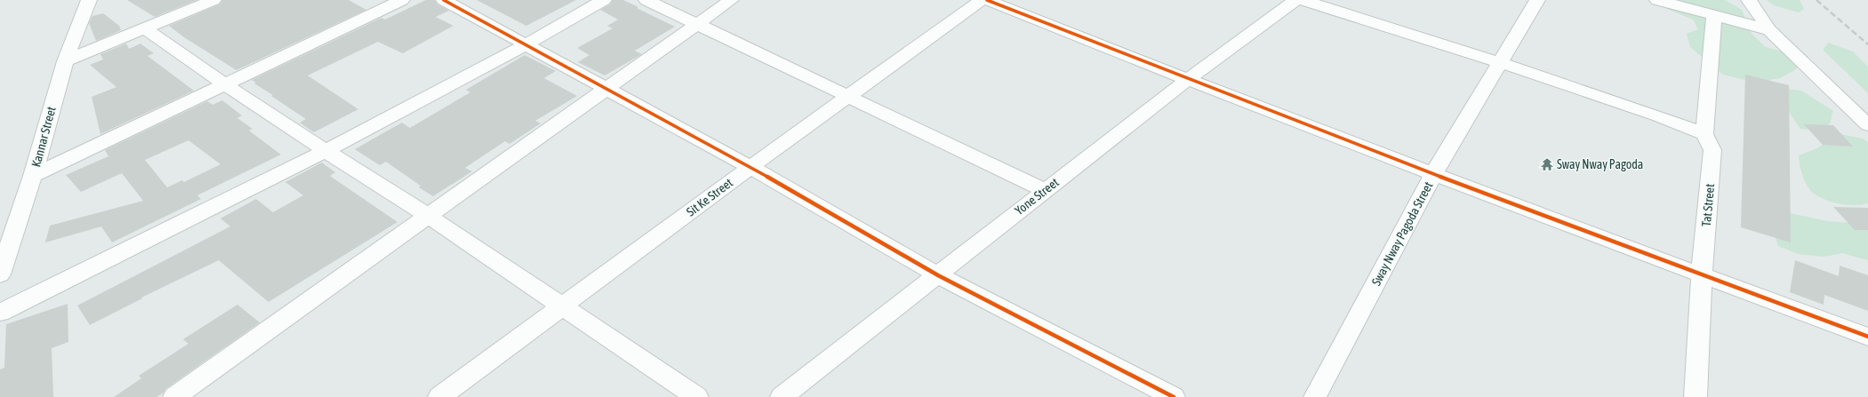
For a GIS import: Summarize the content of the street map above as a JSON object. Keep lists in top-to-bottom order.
{
  "streets": {
    "street": [
      "Kannar Street",
      "Yone Street",
      "Sit Ke Street",
      "Tat Street",
      "Sway Nway Pagoda Street"
    ]
  },
  "places": {
    "temple": ["Sway Nway Pagoda"]
  }
}
